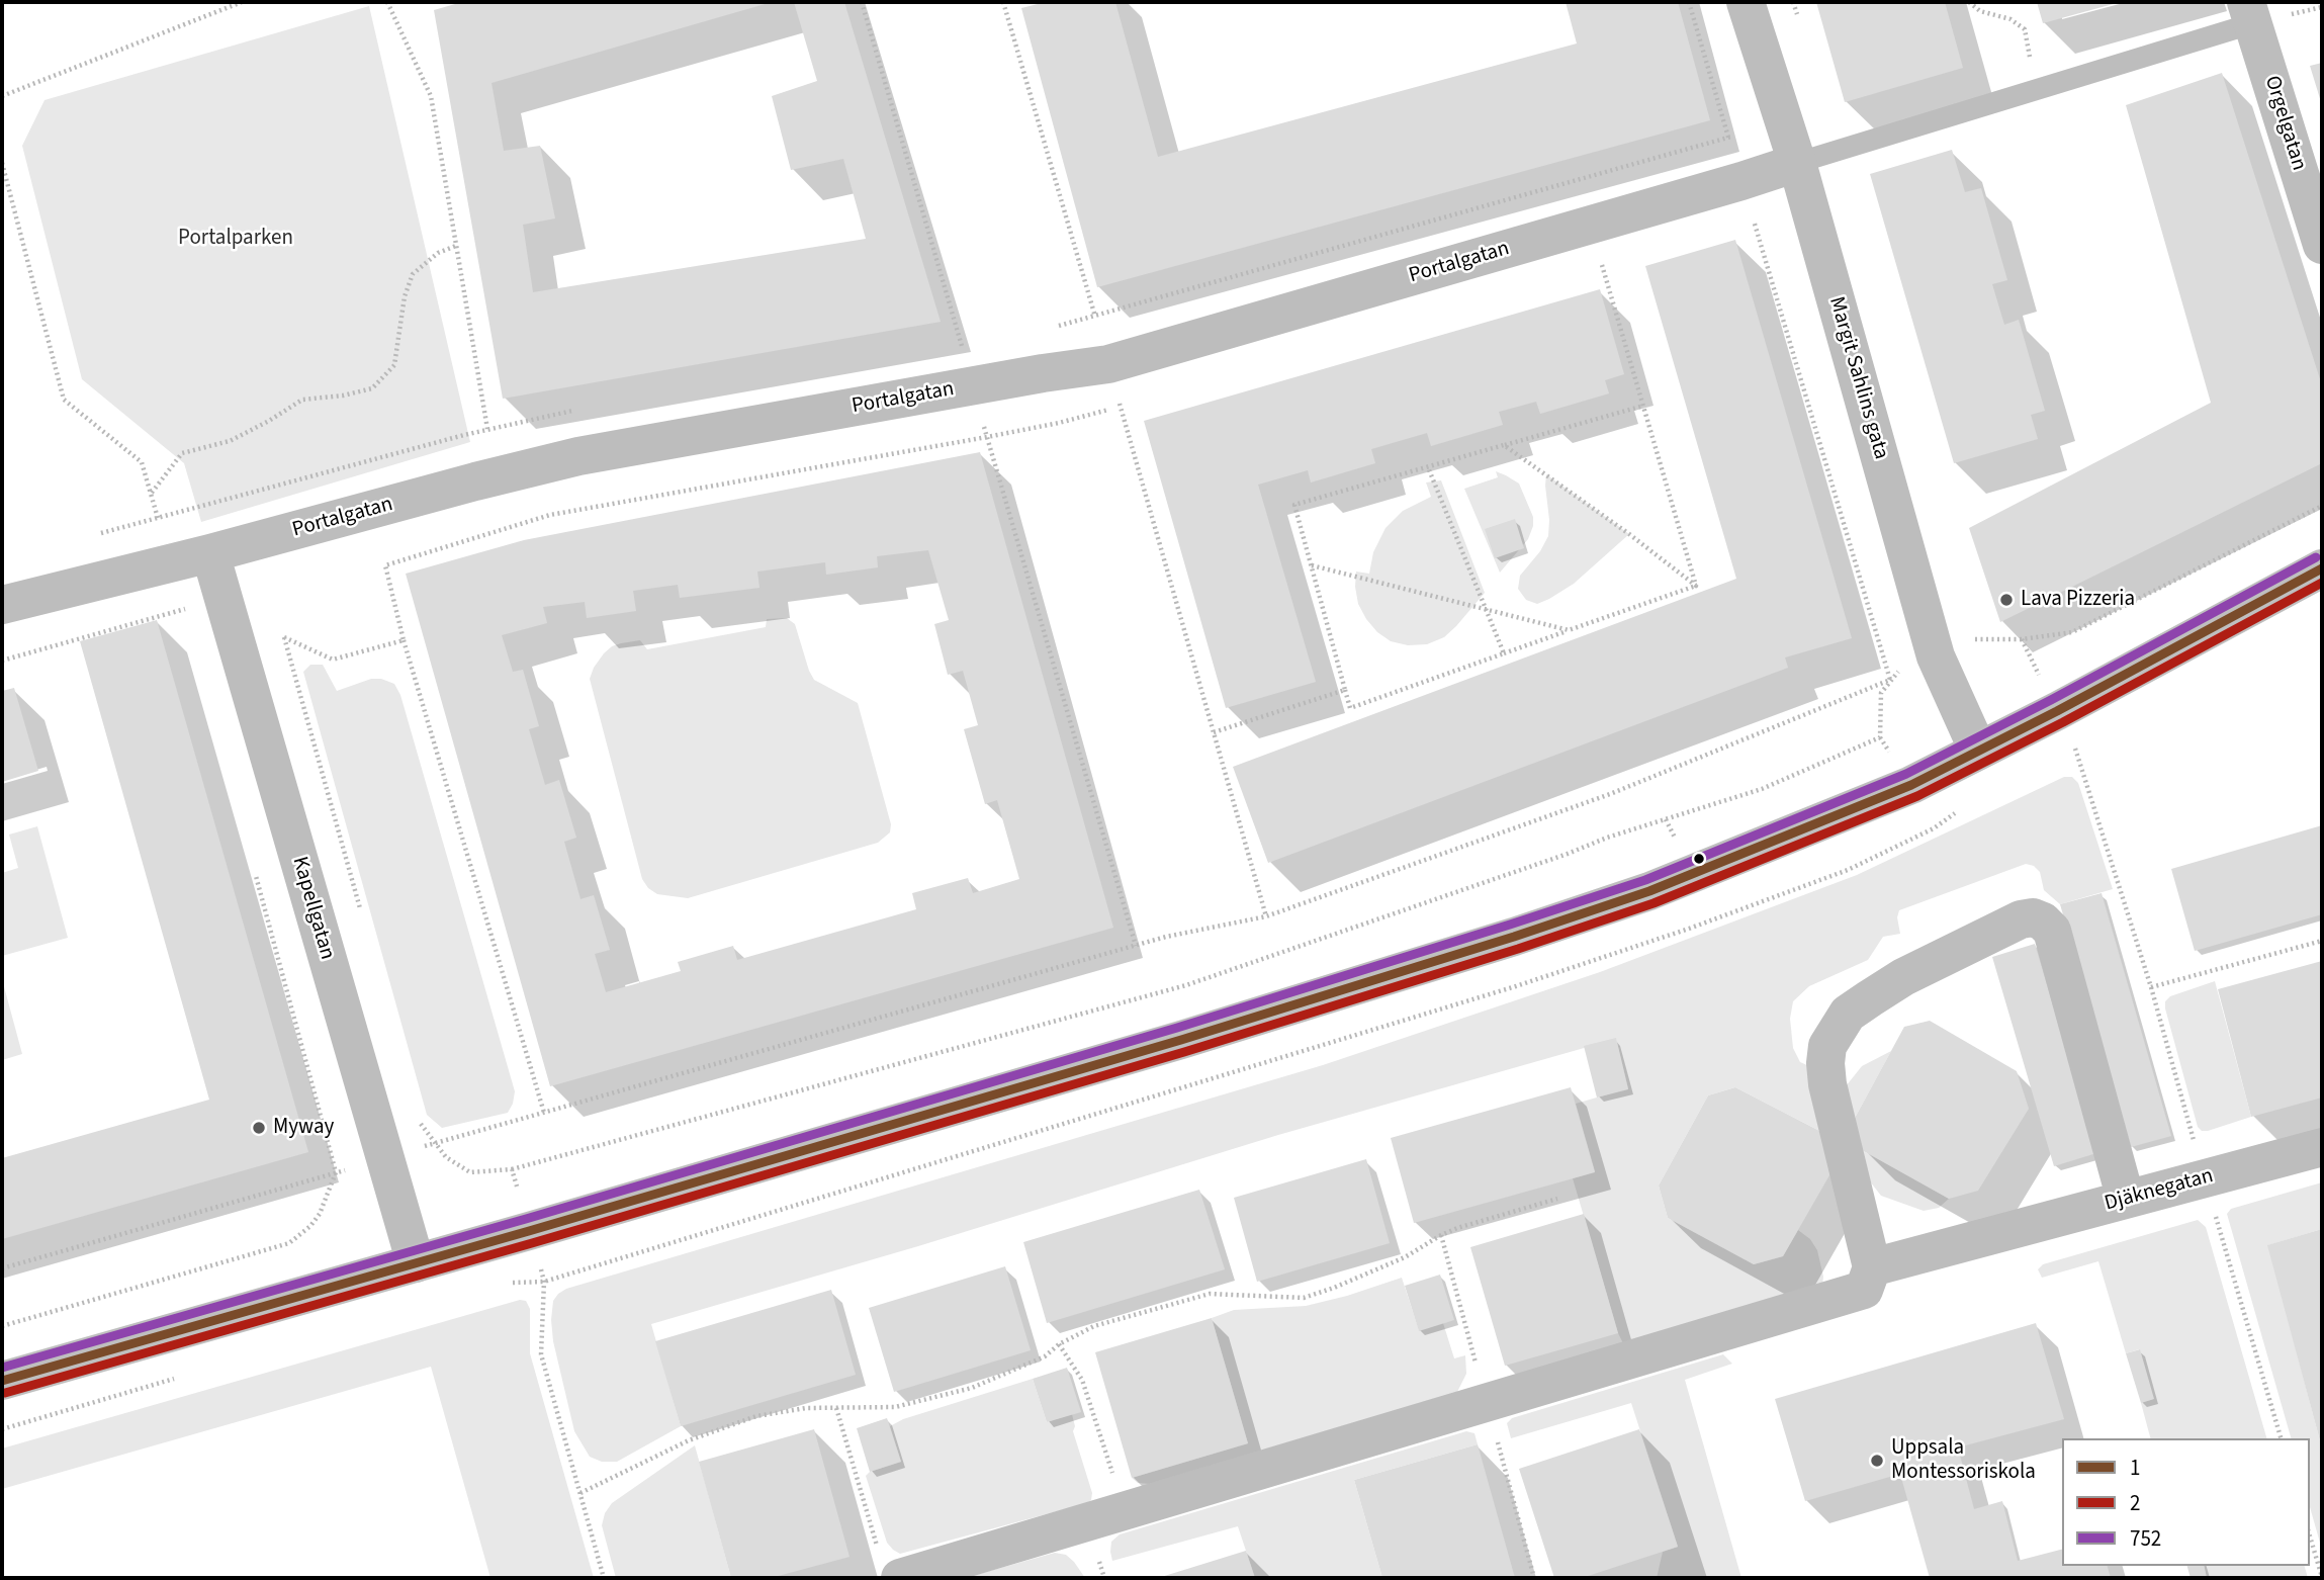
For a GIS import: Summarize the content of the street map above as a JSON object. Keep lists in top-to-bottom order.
{
  "streets": {
    "street": [
      "Orgelgatan",
      "Portalgatan",
      "Margit Sahlins gata",
      "Kapellgatan",
      "Djäknegatan"
    ]
  },
  "crossings": [
    ["Portalgatan", "Margit Sahlins gata"],
    ["Portalgatan", "Kapellgatan"]
  ],
  "parks": ["Portalparken"],
  "places": ["Lava Pizzeria", "Myway", "Uppsala Montessoriskola"],
  "lines": ["transit line 752", "transit line 1", "transit line 2"],
  "legend": ["1", "2", "752"]
}
